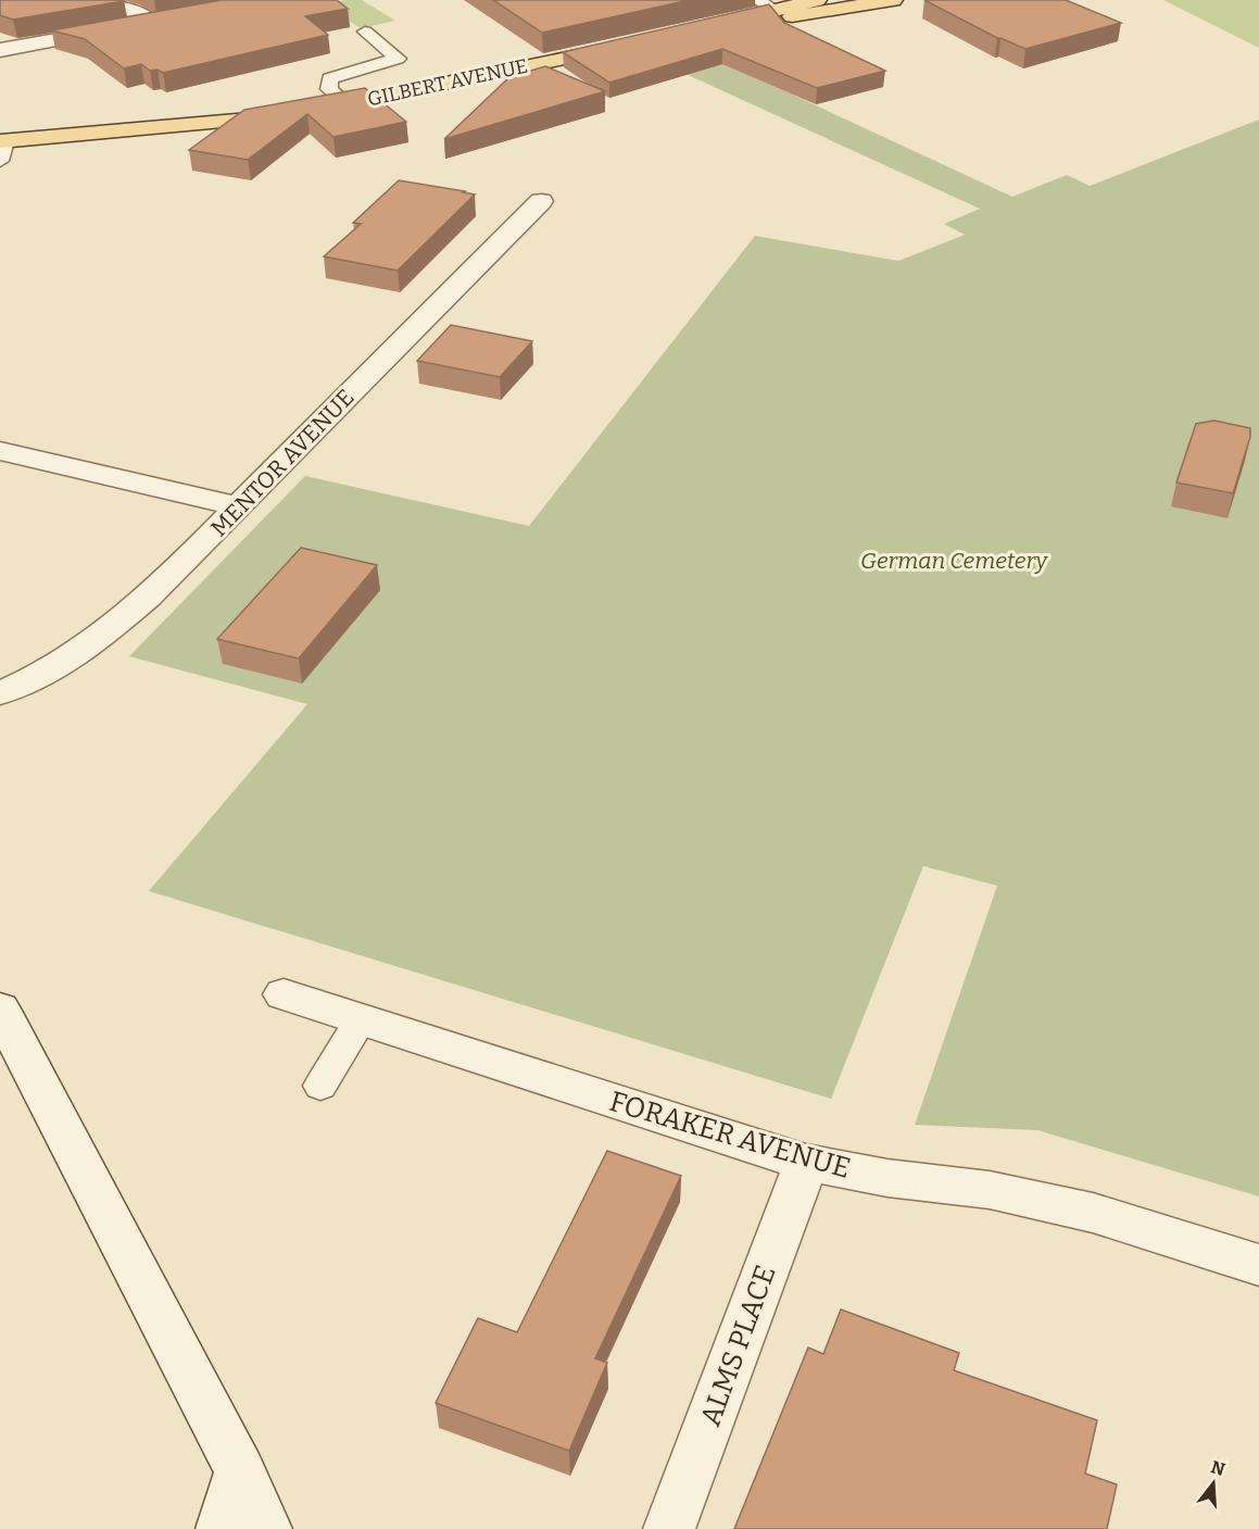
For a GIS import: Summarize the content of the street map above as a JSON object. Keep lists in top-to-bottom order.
{
  "streets": {
    "main road": ["GILBERT AVENUE"],
    "street": ["MENTOR AVENUE", "FORAKER AVENUE", "ALMS PLACE"]
  },
  "crossings": [
    ["FORAKER AVENUE", "ALMS PLACE"]
  ],
  "parks": ["German Cemetery"],
  "north": "top"
}
